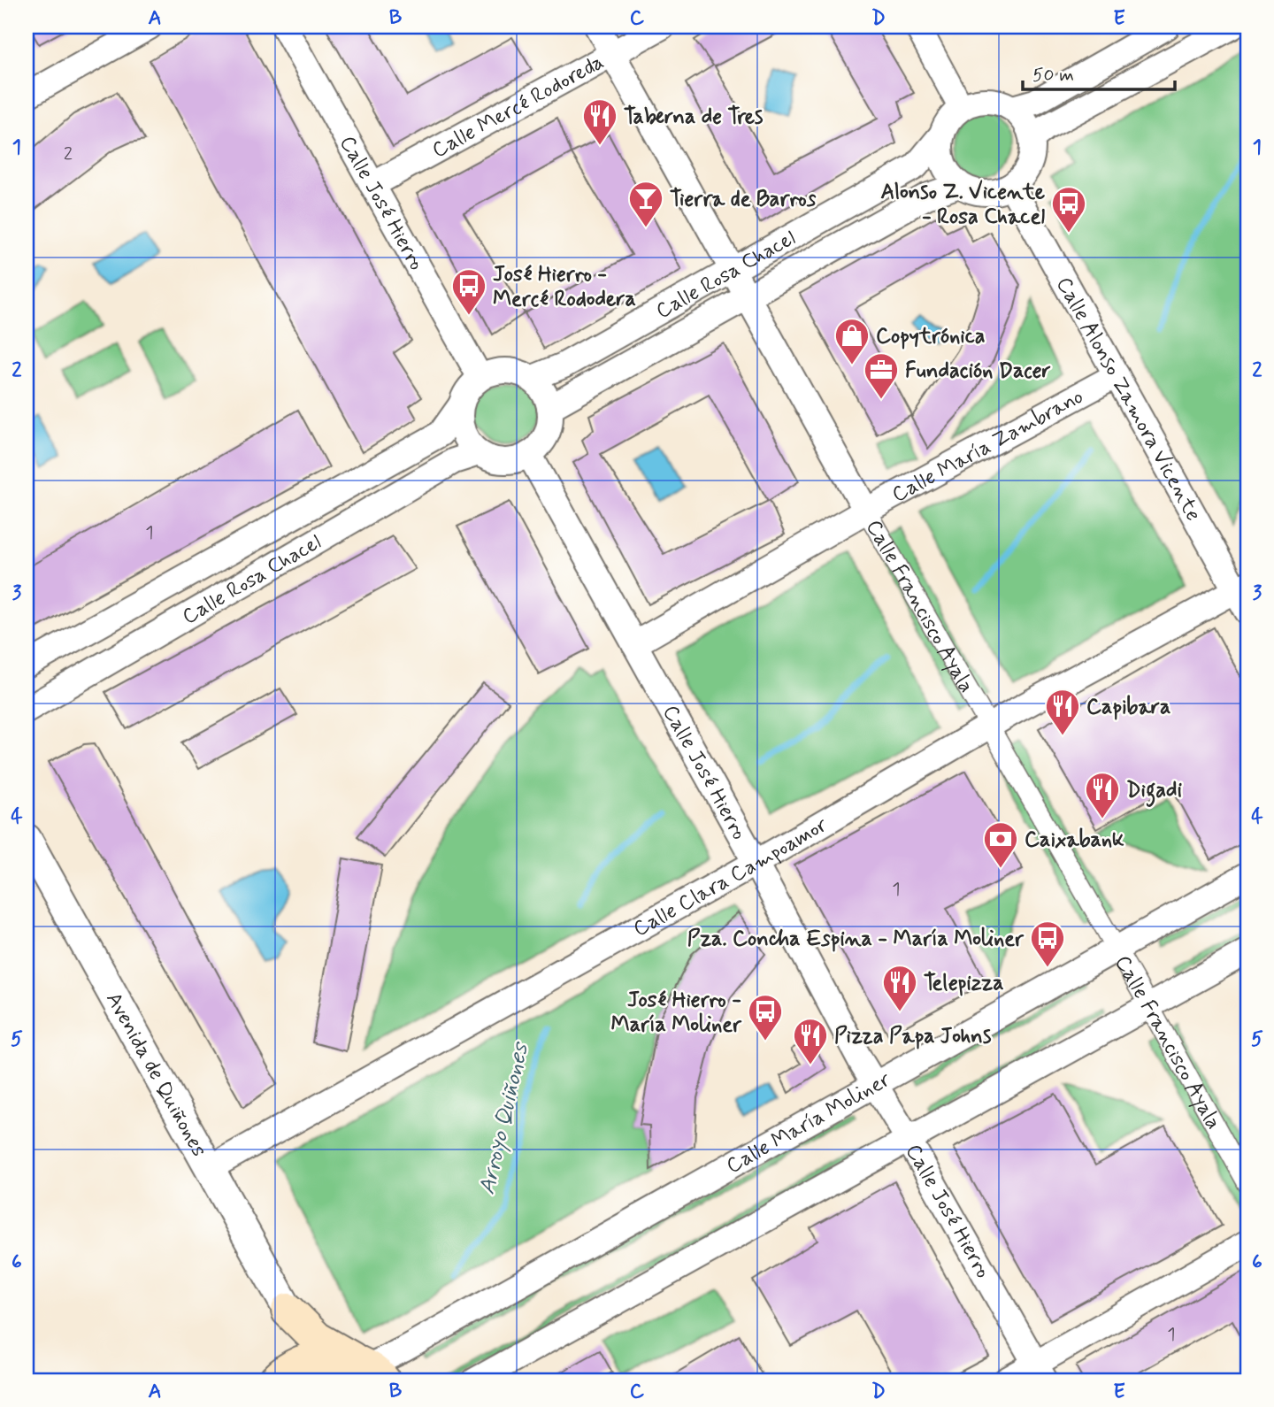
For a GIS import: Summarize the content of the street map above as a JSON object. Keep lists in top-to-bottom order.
{
  "streets": {
    "main road": ["Avenida de Quiñones"],
    "street": [
      "Calle Mercé Rodoreda",
      "Calle José Hierro",
      "Calle Rosa Chacel",
      "Calle Alonso Zamora Vicente",
      "Calle María Zambrano",
      "Calle Francisco Ayala",
      "Calle Clara Campoamor",
      "Calle María Moliner"
    ]
  },
  "crossings": [
    ["Calle Mercé Rodoreda", "Calle José Hierro"],
    ["Calle Mercé Rodoreda", "Calle Francisco Ayala"],
    ["Calle José Hierro", "Calle Rosa Chacel"],
    ["Calle José Hierro", "Calle María Zambrano"],
    ["Calle José Hierro", "Calle Clara Campoamor"],
    ["Calle José Hierro", "Calle María Moliner"],
    ["Calle Rosa Chacel", "Calle Alonso Zamora Vicente"],
    ["Calle Rosa Chacel", "Calle Francisco Ayala"],
    ["Calle Alonso Zamora Vicente", "Calle María Zambrano"],
    ["Calle Alonso Zamora Vicente", "Calle Clara Campoamor"],
    ["Calle María Zambrano", "Calle Francisco Ayala"],
    ["Calle Francisco Ayala", "Calle Clara Campoamor"],
    ["Calle Francisco Ayala", "Calle María Moliner"],
    ["Calle Clara Campoamor", "Avenida de Quiñones"],
    ["Avenida de Quiñones", "Calle María Moliner"]
  ],
  "water": ["Arroyo Quiñones"],
  "places": {
    "restaurant": [
      "Taberna de Tres",
      "Capibara",
      "Digadi",
      "Telepizza",
      "Pizza Papa Johns"
    ],
    "bar": ["Tierra de Barros"],
    "bus stop": [
      "Alonso Z. Vicente - Rosa Chacel",
      "José Hierro - Mercé Rododera",
      "Pza. Concha Espina - María Moliner",
      "José Hierro - María Moliner"
    ],
    "shop": ["Copytrónica"],
    "office": ["Fundación Dacer"],
    "bank": ["Caixabank"]
  },
  "house_numbers": [
    "2",
    "1",
    "1",
    "1"
  ],
  "scale_bar": "50 m",
  "grid": {
    "columns": [
      "A",
      "B",
      "C",
      "D",
      "E"
    ],
    "rows": [
      "1",
      "2",
      "3",
      "4",
      "5",
      "6"
    ]
  }
}
